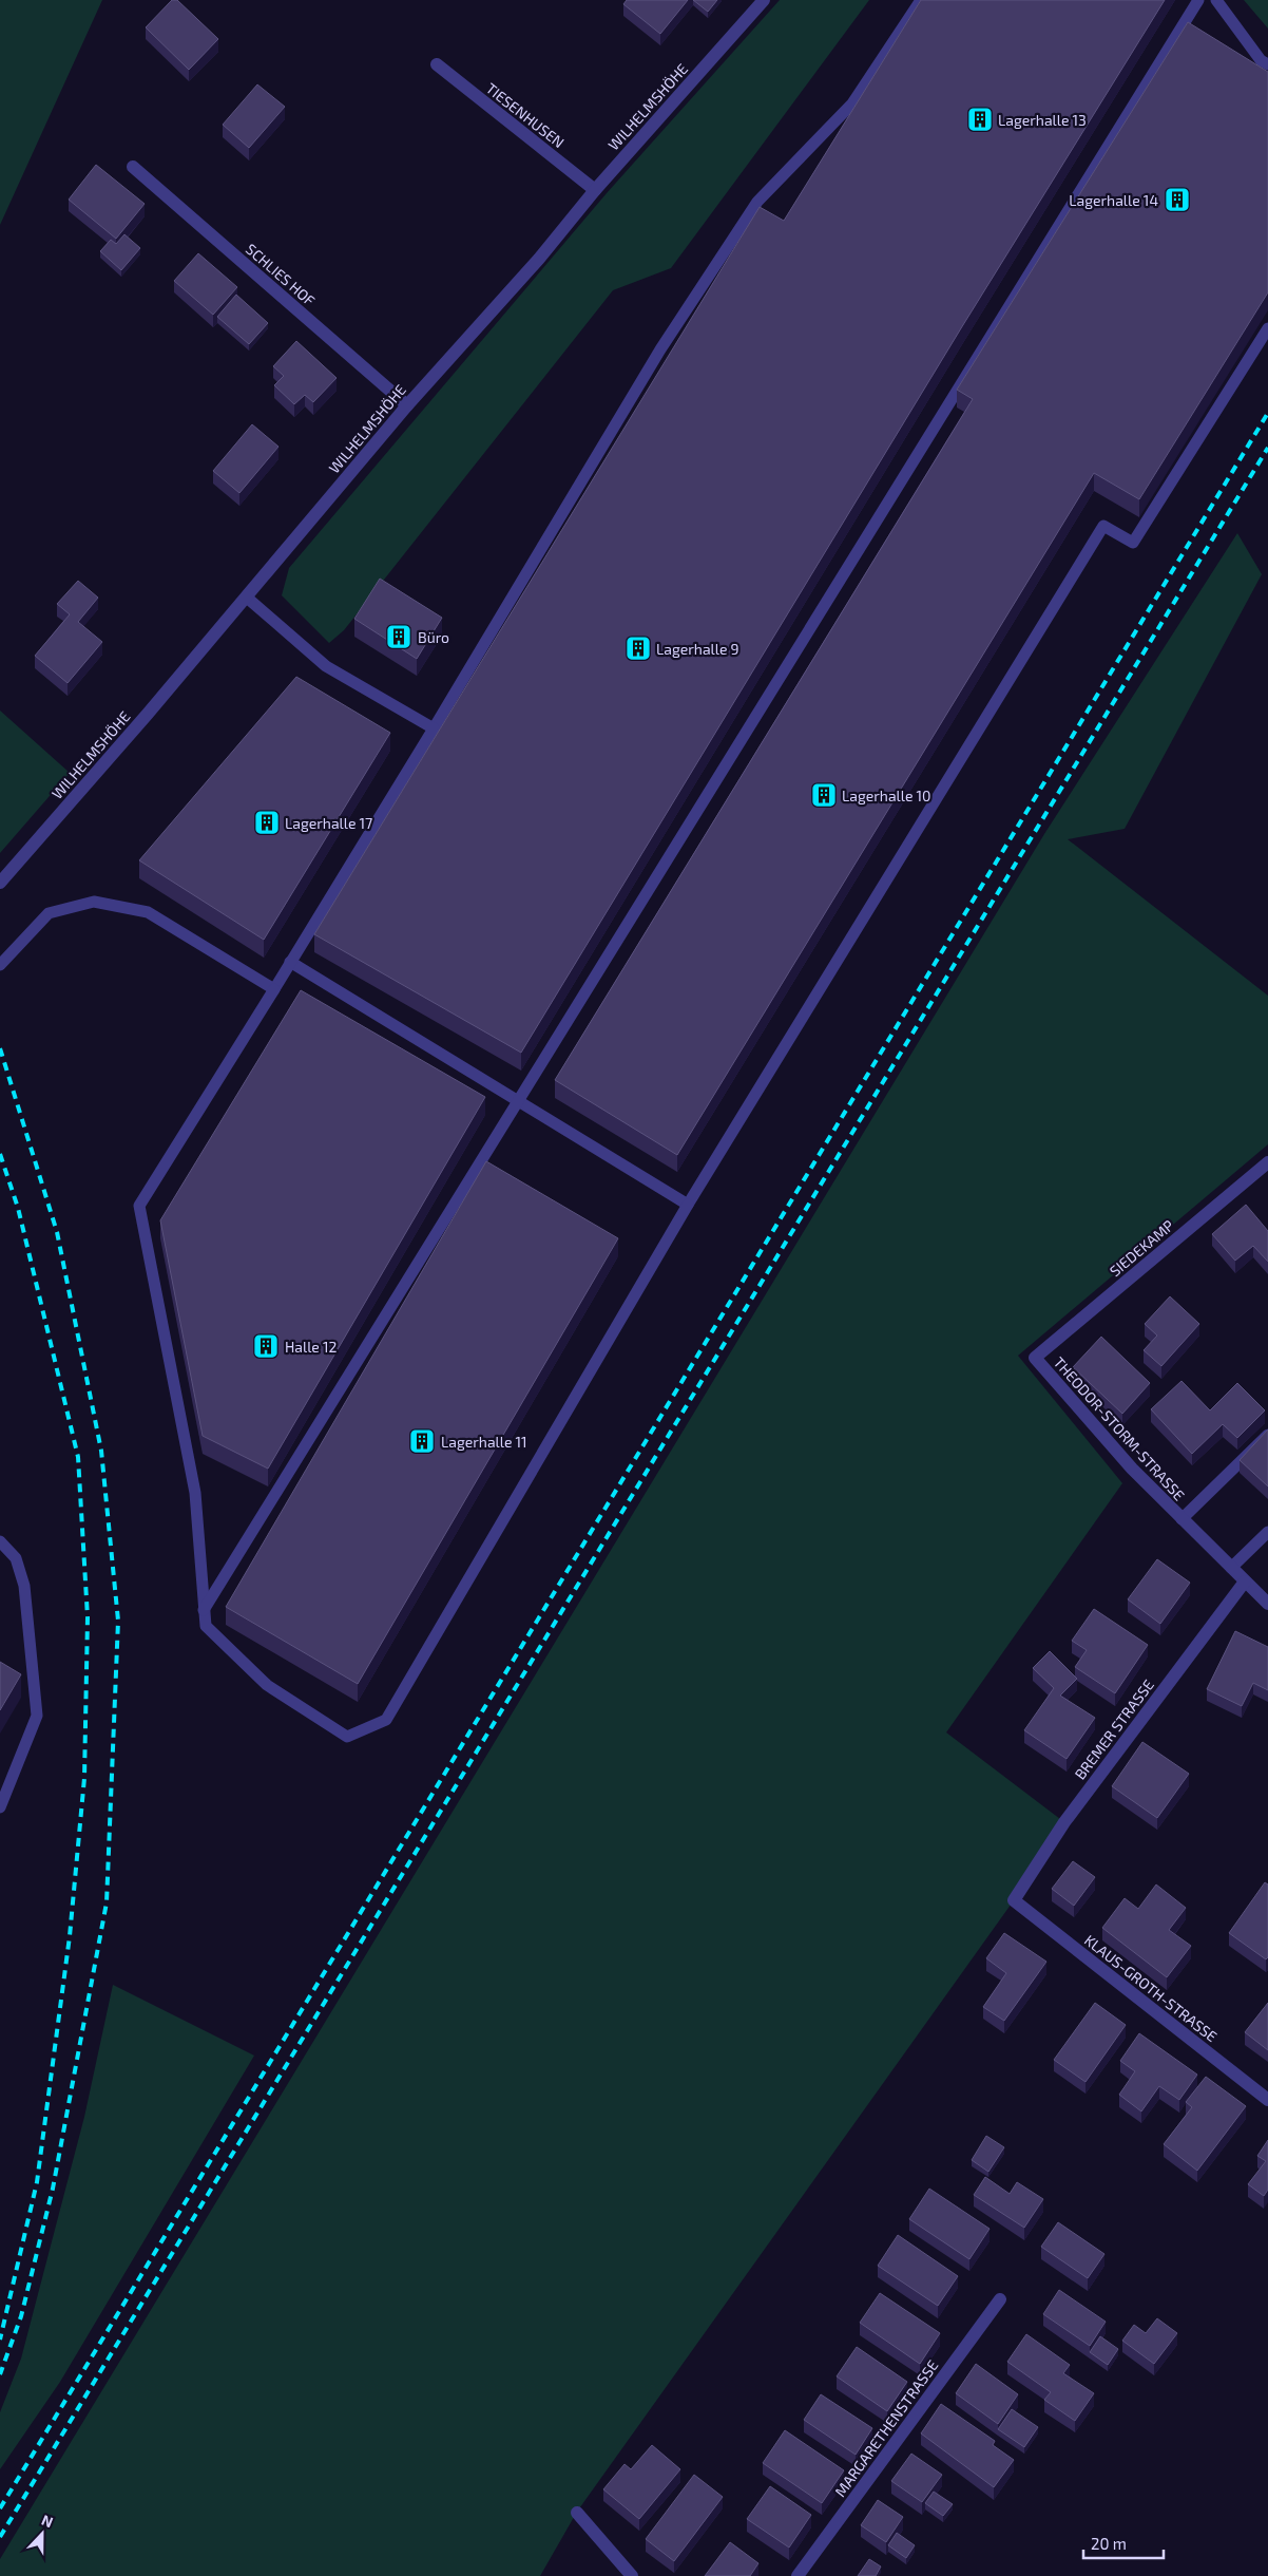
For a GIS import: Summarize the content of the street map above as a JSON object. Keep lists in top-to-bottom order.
{
  "streets": {
    "street": [
      "WILHELMSHÖHE",
      "TIESENHUSEN",
      "SCHLIES HOF",
      "SIEDEKAMP",
      "THEODOR-STORM-STRASSE",
      "BREMER STRASSE",
      "KLAUS-GROTH-STRASSE",
      "MARGARETHENSTRASSE"
    ]
  },
  "crossings": [
    ["WILHELMSHÖHE", "TIESENHUSEN"],
    ["WILHELMSHÖHE", "SCHLIES HOF"],
    ["SIEDEKAMP", "THEODOR-STORM-STRASSE"],
    ["THEODOR-STORM-STRASSE", "BREMER STRASSE"],
    ["BREMER STRASSE", "KLAUS-GROTH-STRASSE"]
  ],
  "places": {
    "building": [
      "Lagerhalle 13",
      "Lagerhalle 14",
      "Büro",
      "Lagerhalle 9",
      "Lagerhalle 10",
      "Lagerhalle 17",
      "Halle 12",
      "Lagerhalle 11"
    ]
  },
  "scale_bar": "20 m",
  "north": "top"
}
